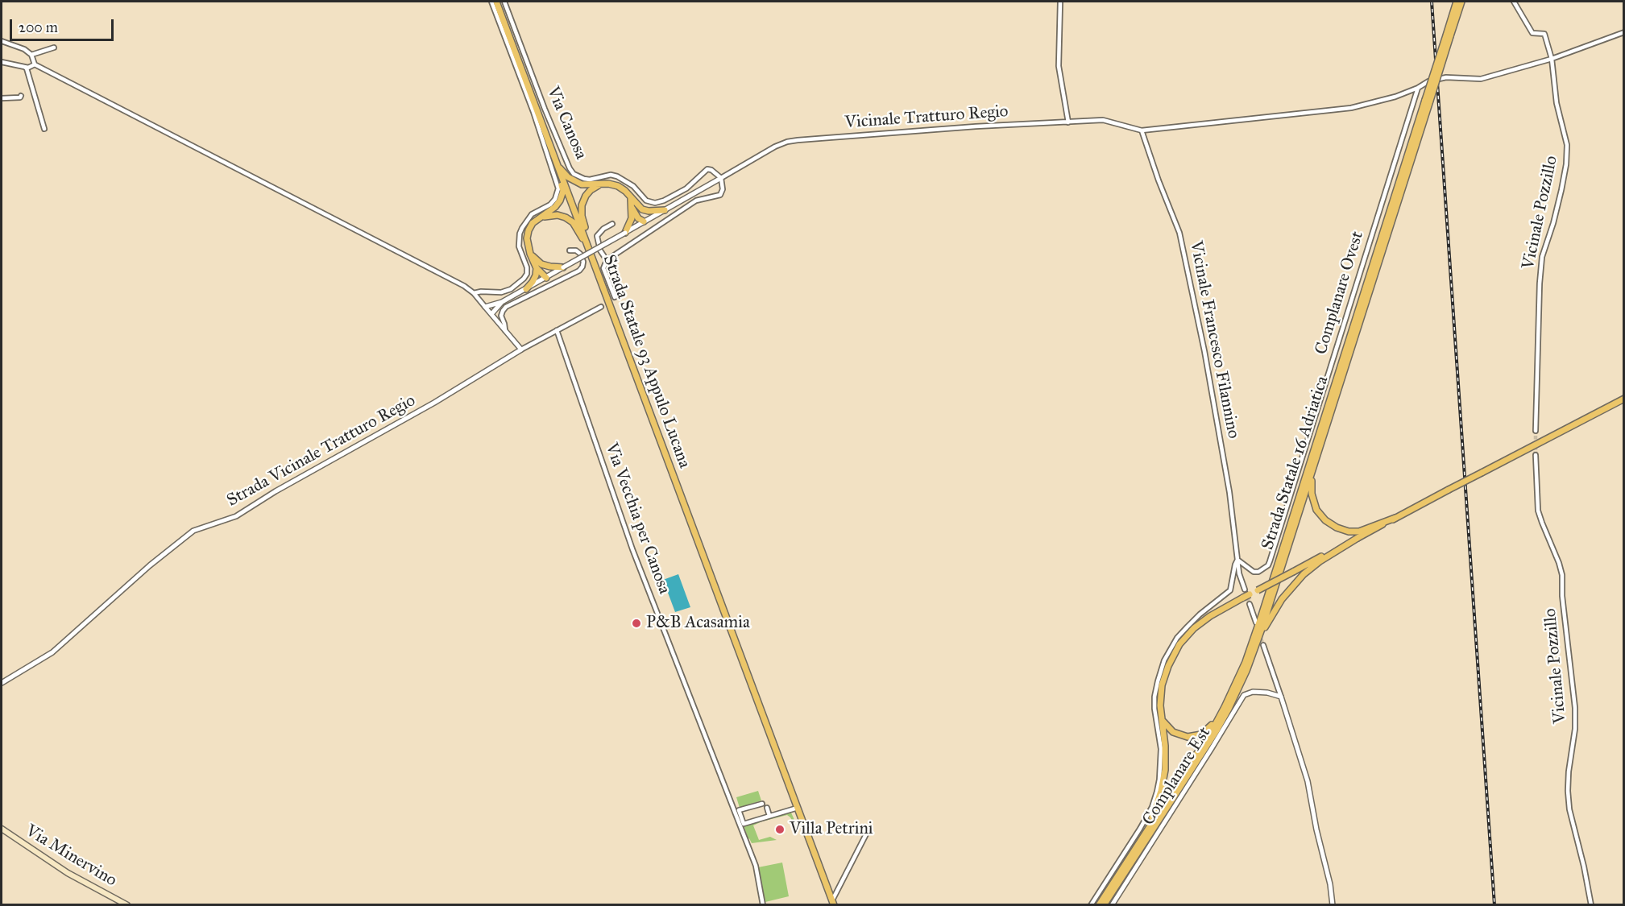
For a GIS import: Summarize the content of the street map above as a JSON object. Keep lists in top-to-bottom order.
{
  "streets": {
    "main road": ["Strada Statale 93 Appulo Lucana", "Strada Statale 16 Adriatica", "Via Minervino"],
    "street": [
      "Vicinale Tratturo Regio",
      "Via Canosa",
      "Vicinale Pozzillo",
      "Complanare Ovest",
      "Vicinale Francesco Filannino",
      "Strada Vicinale Tratturo Regio",
      "Via Vecchia per Canosa",
      "Complanare Est"
    ]
  },
  "crossings": [
    ["Vicinale Tratturo Regio", "Via Canosa"],
    ["Vicinale Tratturo Regio", "Vicinale Francesco Filannino"],
    ["Complanare Ovest", "Vicinale Francesco Filannino"]
  ],
  "places": ["P&B Acasamia", "Villa Petrini"],
  "scale_bar": "200 m"
}
